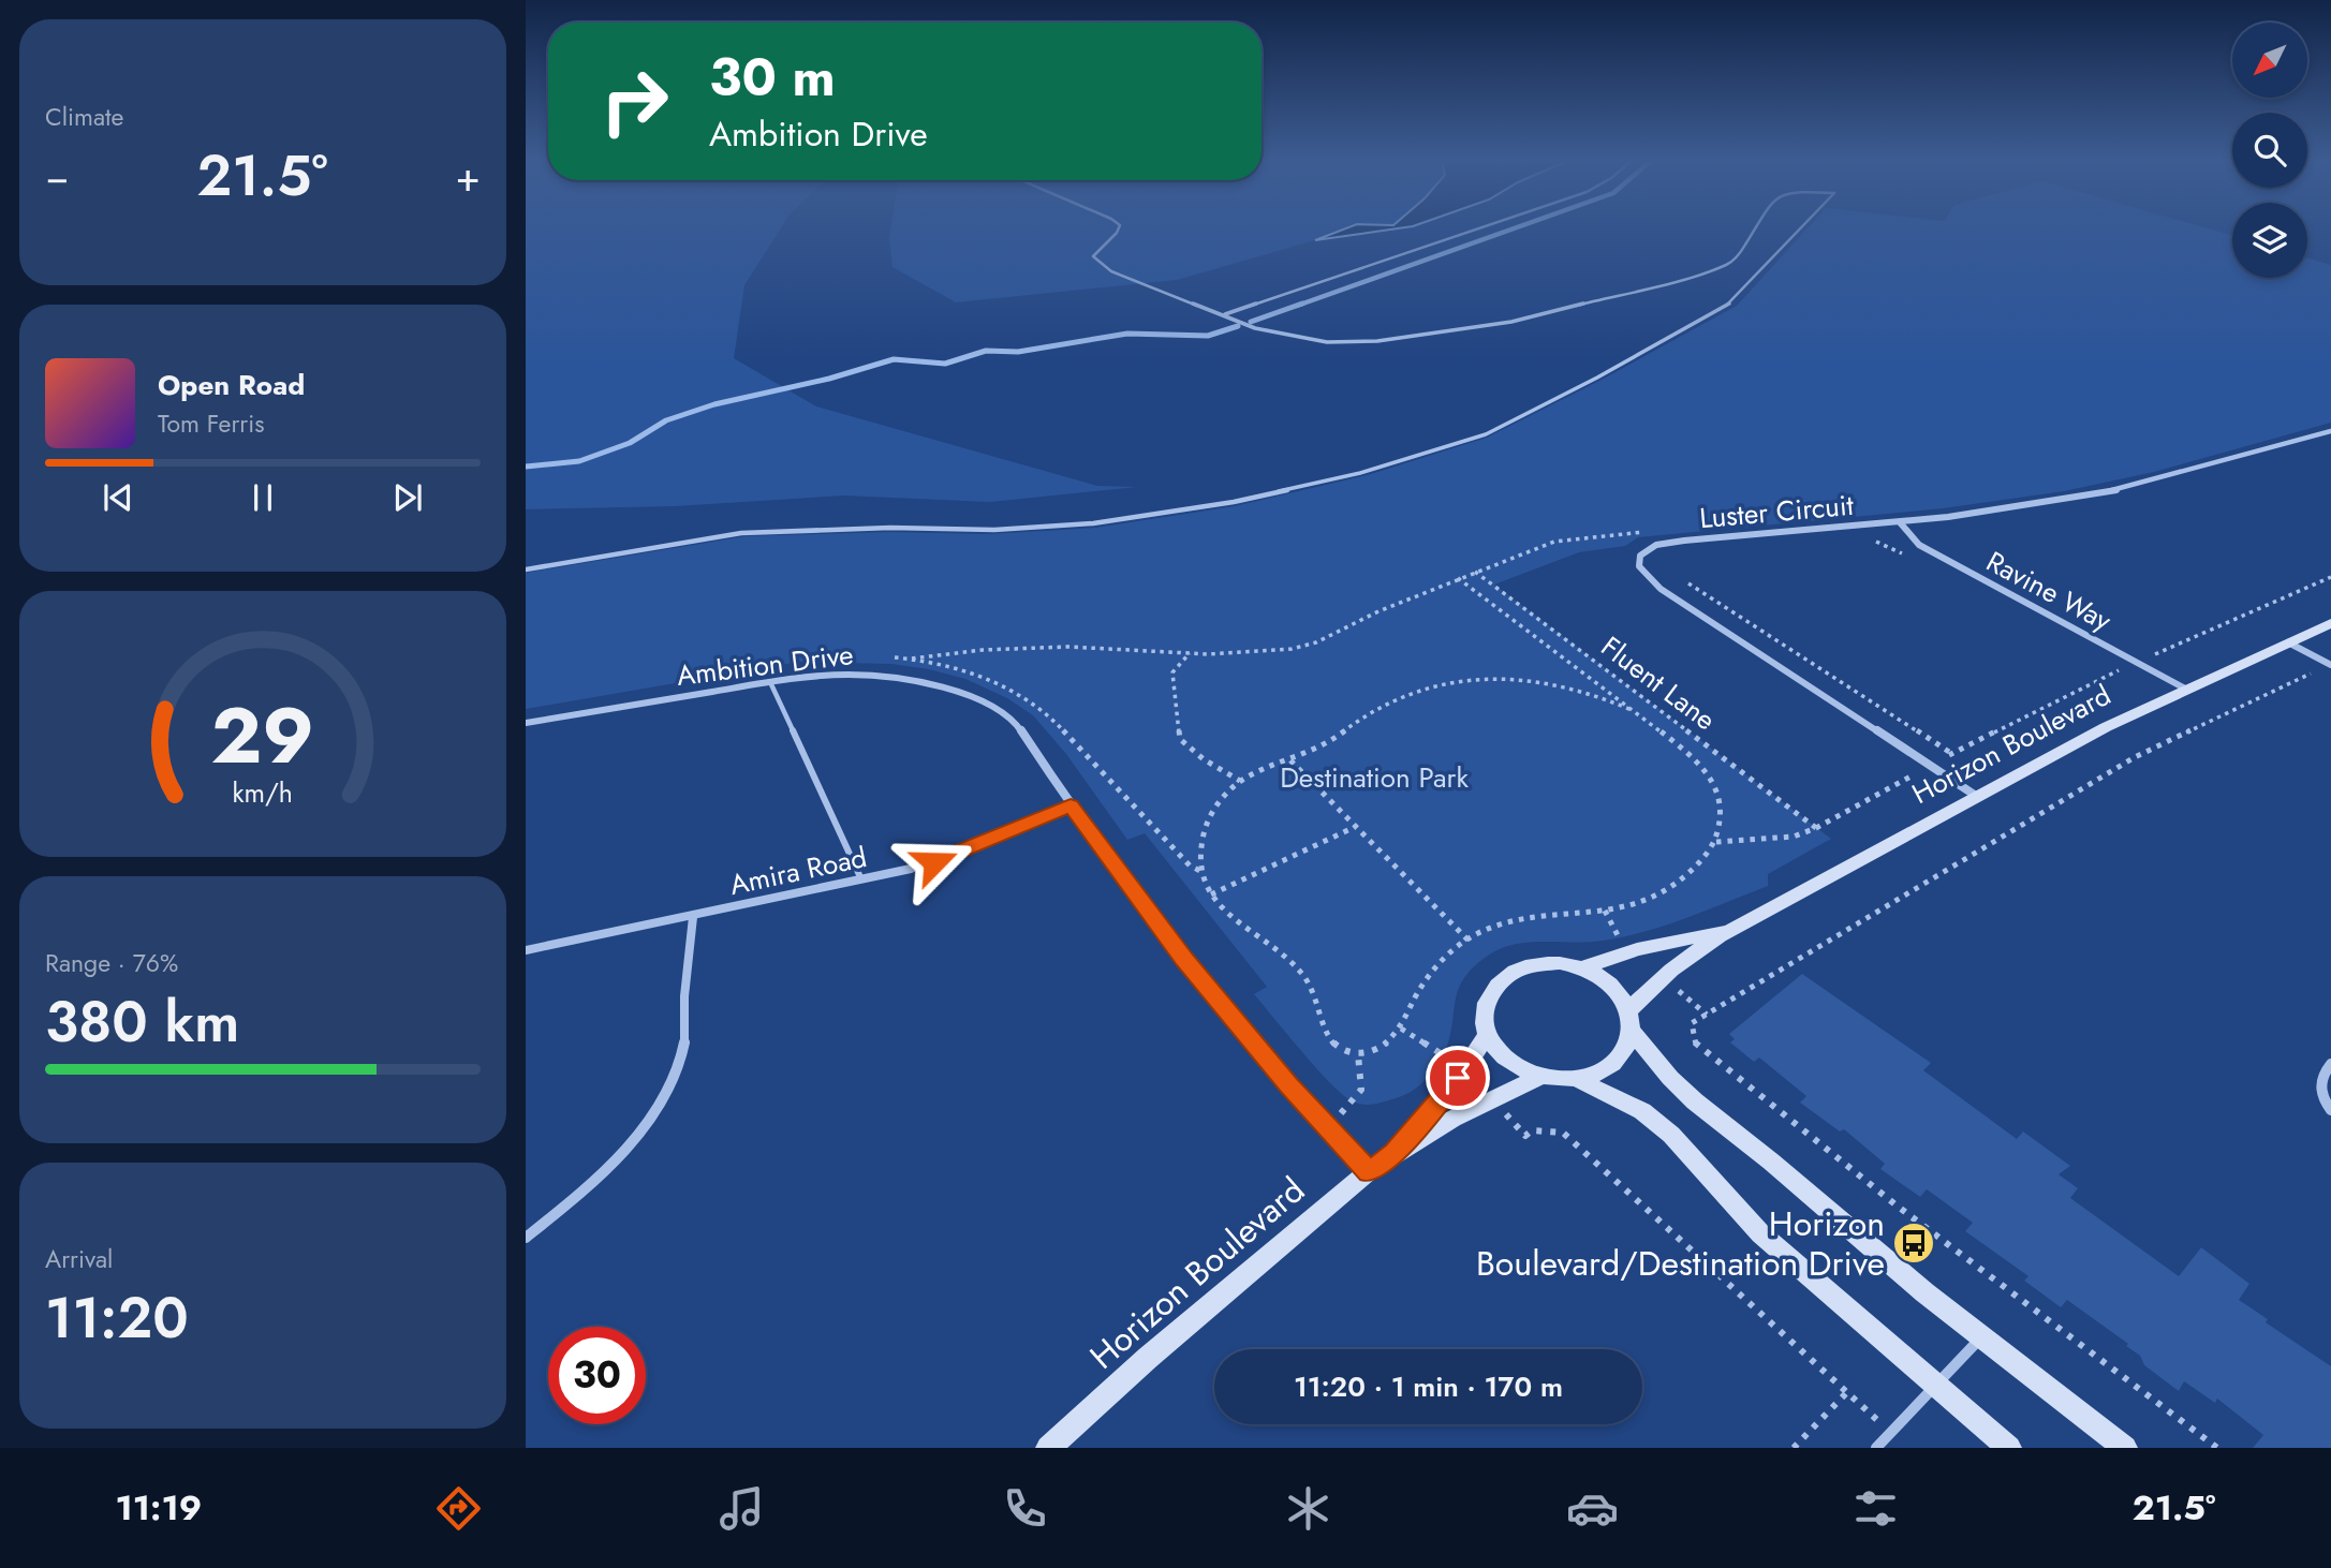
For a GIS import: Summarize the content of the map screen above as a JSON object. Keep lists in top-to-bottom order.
{
  "streets": {
    "street": [
      "Luster Circuit",
      "Ravine Way",
      "Ambition Drive",
      "Horizon Boulevard",
      "Amira Road"
    ],
    "path": ["Fluent Lane"]
  },
  "crossings": [
    ["Luster Circuit", "Ravine Way"],
    ["Luster Circuit", "Horizon Boulevard"],
    ["Ravine Way", "Horizon Boulevard"],
    ["Ambition Drive", "Horizon Boulevard"],
    ["Ambition Drive", "Amira Road"]
  ],
  "parks": ["Destination Park"],
  "places": {
    "bus stop": ["Horizon Boulevard/Destination Drive"]
  },
  "north": "bottom left",
  "page": {
    "tile": [
      "Climate",
      ["Range · 76%", "380 km"],
      ["Arrival", "11:20"]
    ],
    "turn": ["30 m", "Ambition Drive"],
    "heat": ["−", "21.5°", "+"],
    "song": ["Open Road", "Tom Ferris"],
    "limit": "30",
    "trip": "11:20 · 1 min · 170 m",
    "tabs": ["11:19", "21.5°"],
    "gauge": ["29", "km/h"]
  }
}
